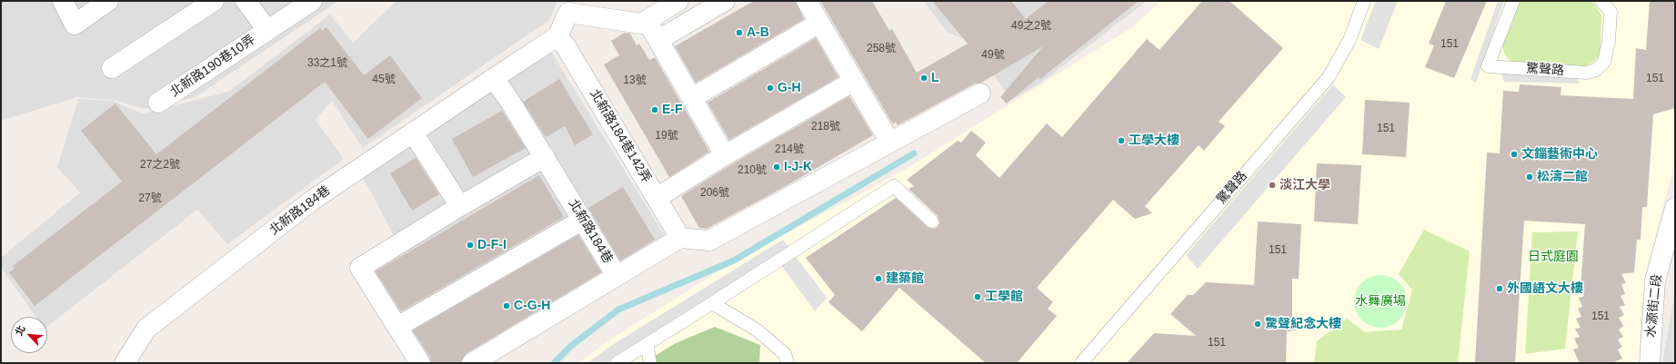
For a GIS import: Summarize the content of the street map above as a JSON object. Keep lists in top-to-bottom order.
{
  "streets": {
    "street": [
      "北新路190巷10弄",
      "北新路184巷142弄",
      "北新路184巷",
      "水源街二段"
    ],
    "lane": ["驚聲路"]
  },
  "crossings": [
    ["北新路184巷142弄", "北新路184巷"]
  ],
  "parks": ["日式庭園", "水舞廣場"],
  "places": [
    "A-B",
    "L",
    "G-H",
    "E-F",
    "工學大樓",
    "文錙藝術中心",
    "I-J-K",
    "松濤二館",
    "淡江大學",
    "D-F-I",
    "建築館",
    "外國語文大樓",
    "工學館",
    "C-G-H",
    "驚聲紀念大樓"
  ],
  "house_numbers": [
    "49之2號",
    "151",
    "258號",
    "49號",
    "33之1號",
    "151",
    "45號",
    "13號",
    "218號",
    "151",
    "19號",
    "214號",
    "27之2號",
    "210號",
    "206號",
    "27號",
    "151",
    "151",
    "151"
  ],
  "north": "top left"
}
